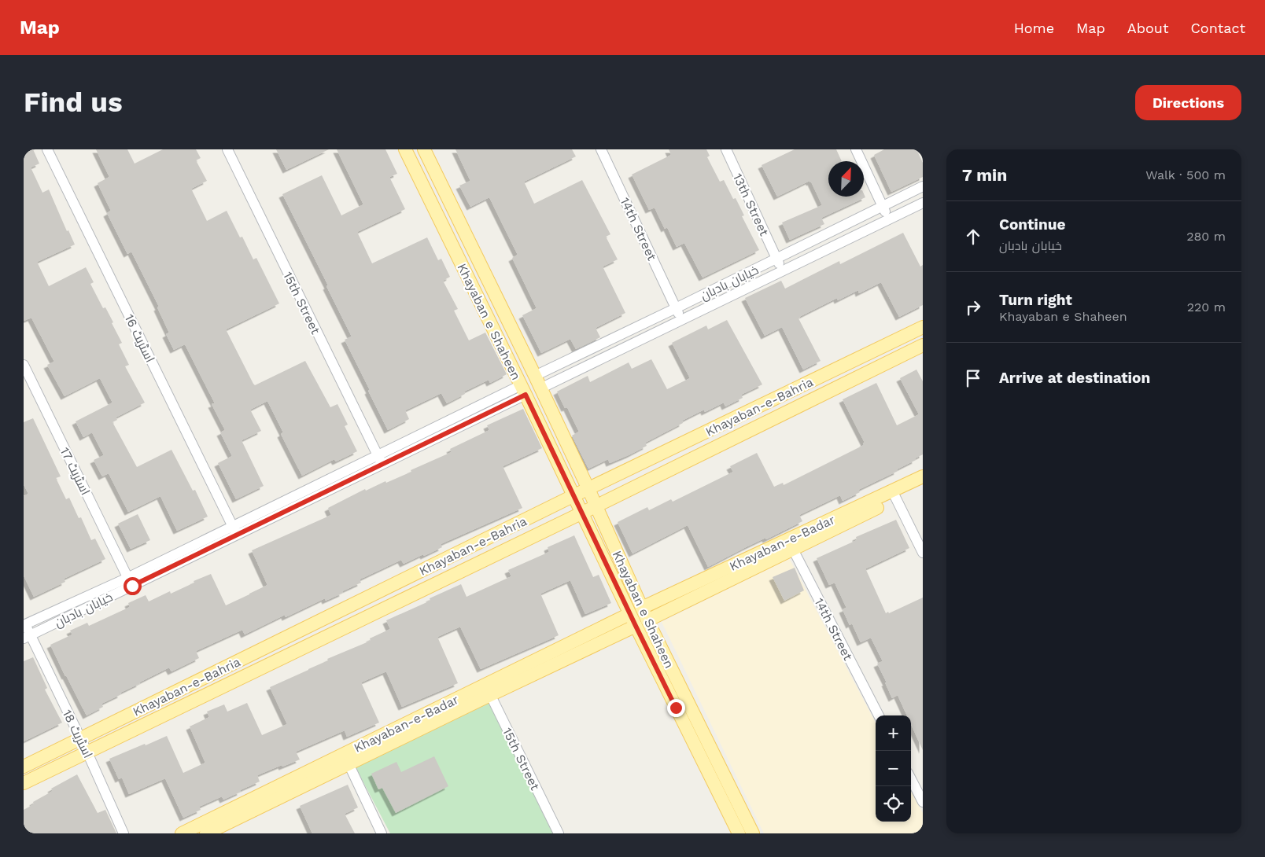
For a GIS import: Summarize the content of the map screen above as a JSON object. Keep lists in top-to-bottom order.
{
  "streets": {
    "main road": ["Khayaban e Shaheen", "Khayaban-e-Bahria", "Khayaban-e-Badar"],
    "street": [
      "13th Street",
      "14th Street",
      "خیابان بادبان",
      "15th Street",
      "اسٹریٹ 16",
      "اسٹریٹ 17",
      "اسٹریٹ 18"
    ]
  },
  "crossings": [
    ["13th Street", "خیابان بادبان"],
    ["14th Street", "خیابان بادبان"],
    ["14th Street", "Khayaban-e-Badar"],
    ["خیابان بادبان", "15th Street"],
    ["خیابان بادبان", "Khayaban e Shaheen"],
    ["خیابان بادبان", "اسٹریٹ 16"],
    ["خیابان بادبان", "اسٹریٹ 17"],
    ["خیابان بادبان", "اسٹریٹ 18"],
    ["15th Street", "Khayaban-e-Badar"],
    ["Khayaban e Shaheen", "Khayaban-e-Bahria"],
    ["Khayaban e Shaheen", "Khayaban-e-Badar"],
    ["Khayaban-e-Bahria", "اسٹریٹ 18"]
  ],
  "north": "top right",
  "page": {
    "header": "Map",
    "nav": [
      "Home",
      "Map",
      "About",
      "Contact"
    ],
    "buttons": "Directions",
    "title": "Find us",
    "heading": ["7 min", "Walk · 500 m"],
    "list": [
      ["Continue", "خیابان بادبان", "280 m"],
      ["Turn right", "Khayaban e Shaheen", "220 m"],
      "Arrive at destination"
    ],
    "map_buttons": ["+", "−"]
  }
}
